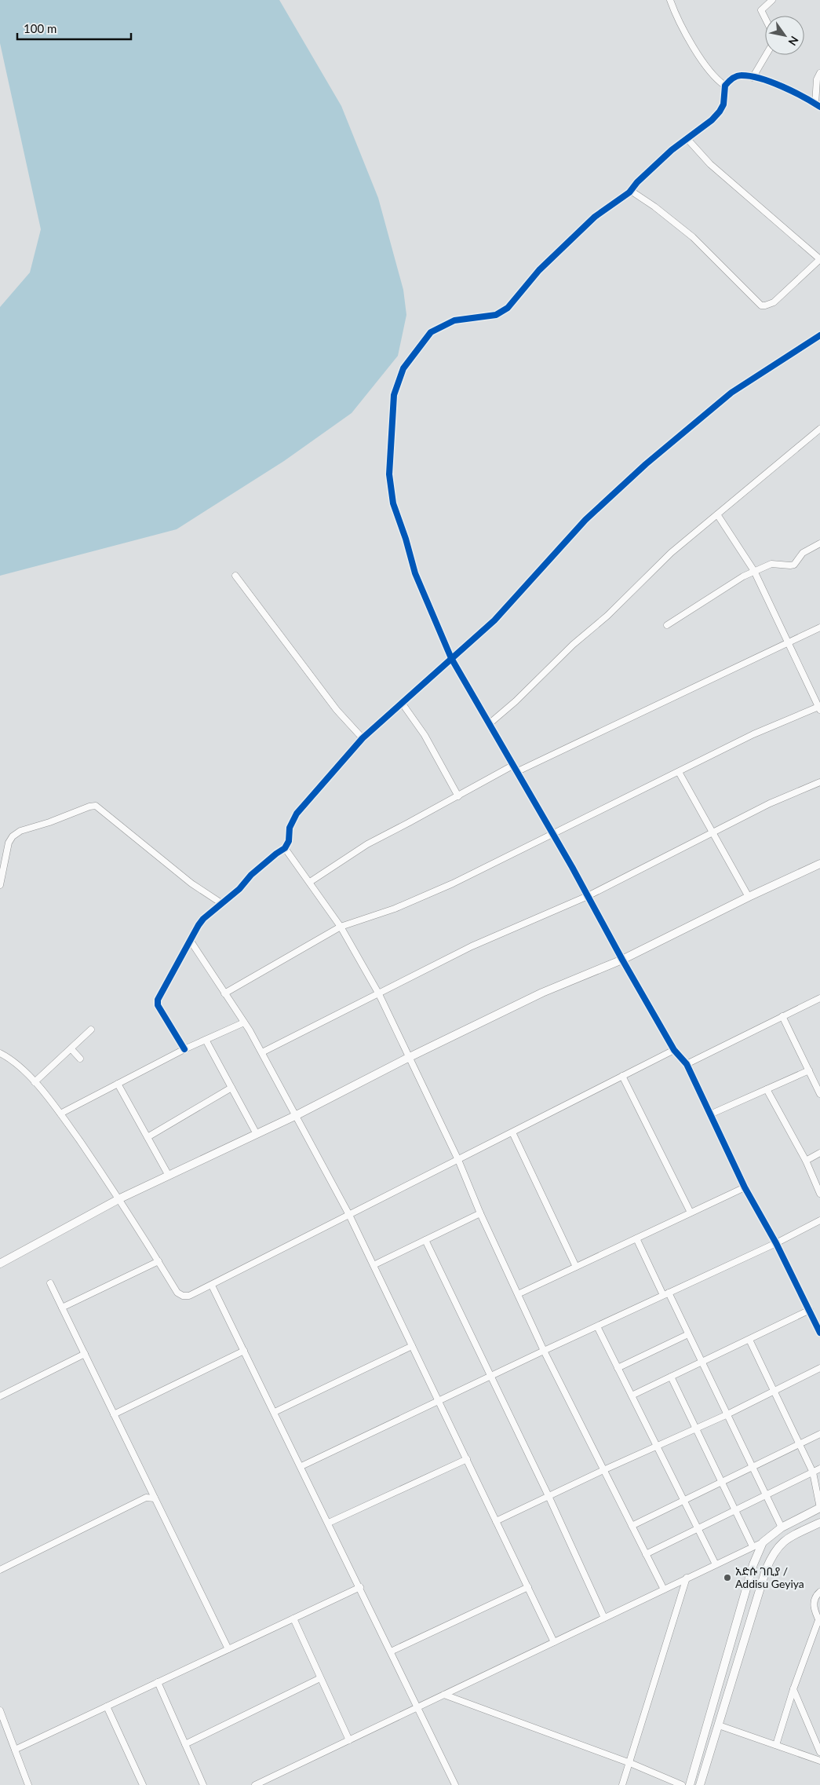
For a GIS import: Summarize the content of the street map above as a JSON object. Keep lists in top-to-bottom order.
{
  "places": ["አድሱ ገቢያ / Addisu Geyiya"],
  "scale_bar": "100 m",
  "north": "bottom right"
}
